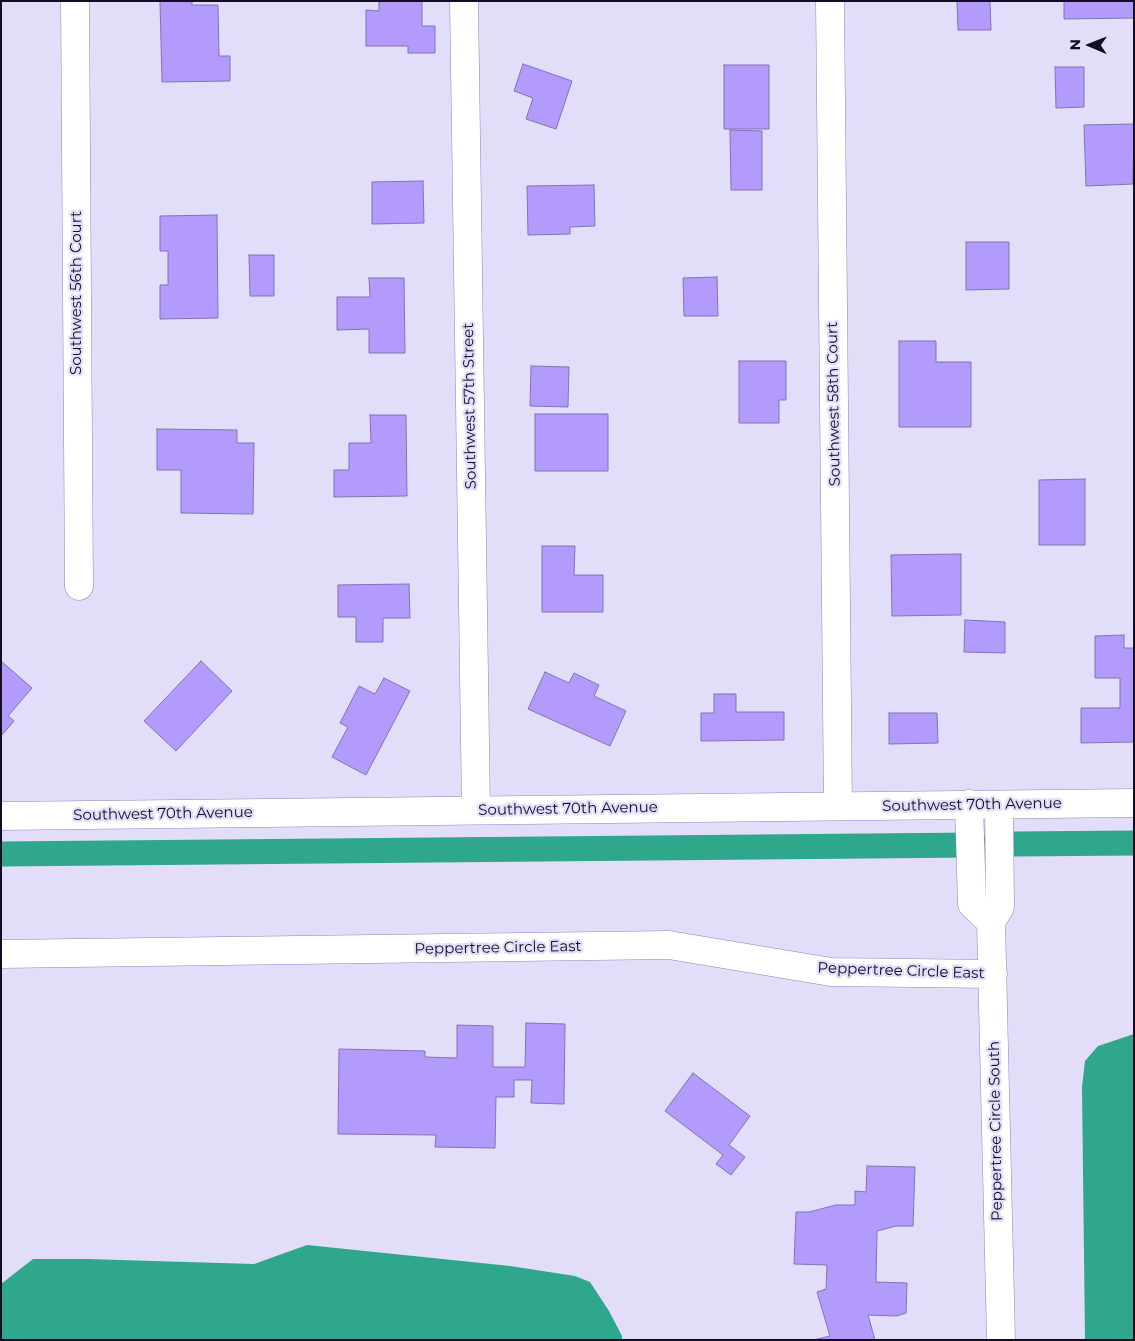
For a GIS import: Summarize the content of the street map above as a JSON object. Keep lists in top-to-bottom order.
{
  "streets": {
    "street": [
      "Southwest 56th Court",
      "Southwest 58th Court",
      "Southwest 57th Street",
      "Southwest 70th Avenue",
      "Peppertree Circle East",
      "Peppertree Circle South"
    ]
  },
  "crossings": [
    ["Southwest 58th Court", "Southwest 70th Avenue"],
    ["Southwest 57th Street", "Southwest 70th Avenue"],
    ["Southwest 70th Avenue", "Peppertree Circle South"],
    ["Peppertree Circle East", "Peppertree Circle South"]
  ],
  "north": "left"
}
